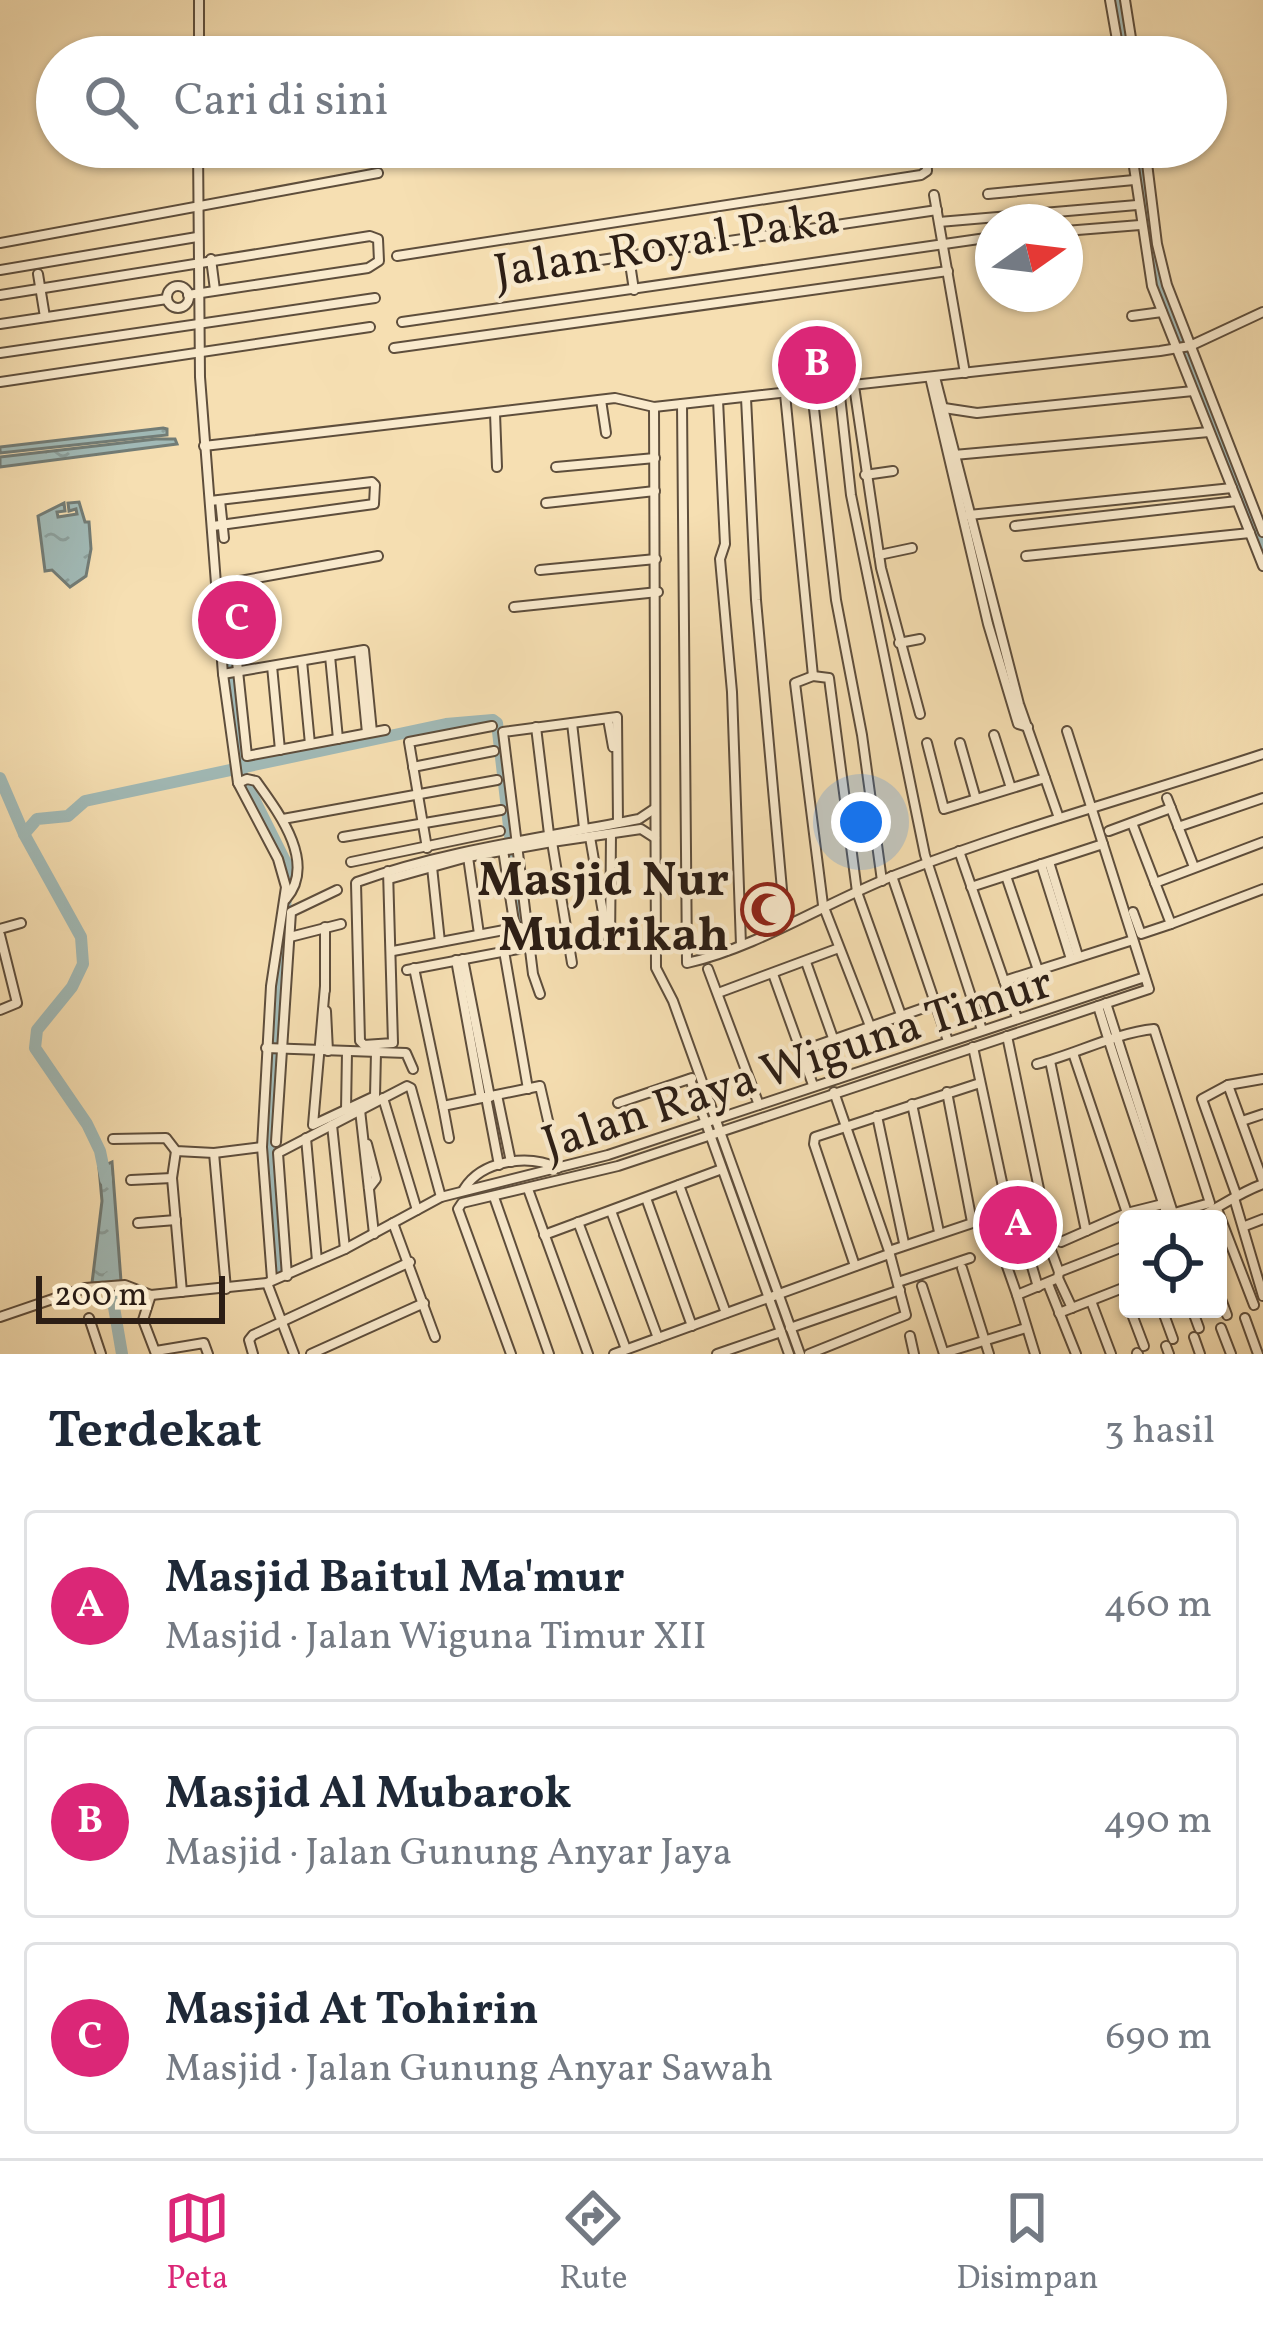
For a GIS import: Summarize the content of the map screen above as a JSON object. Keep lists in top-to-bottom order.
{
  "streets": {
    "street": ["Jalan Royal Paka", "Jalan Raya Wiguna Timur"]
  },
  "places": {
    "mosque": ["Masjid Nur Mudrikah"]
  },
  "scale_bar": "200 m",
  "north": "right",
  "page": {
    "search": "Cari di sini",
    "pins": ["B", "C", "A"],
    "scale": "200 m",
    "heading": ["Terdekat", "3 hasil"],
    "list": [
      {
        "mark": "A",
        "name": "Masjid Baitul Ma'mur",
        "note": "Masjid · Jalan Wiguna Timur XII",
        "value": "460 m"
      },
      {
        "mark": "B",
        "name": "Masjid Al Mubarok",
        "note": "Masjid · Jalan Gunung Anyar Jaya",
        "value": "490 m"
      },
      {
        "mark": "C",
        "name": "Masjid At Tohirin",
        "note": "Masjid · Jalan Gunung Anyar Sawah",
        "value": "690 m"
      }
    ],
    "nav": ["Peta", "Rute", "Disimpan"]
  }
}
